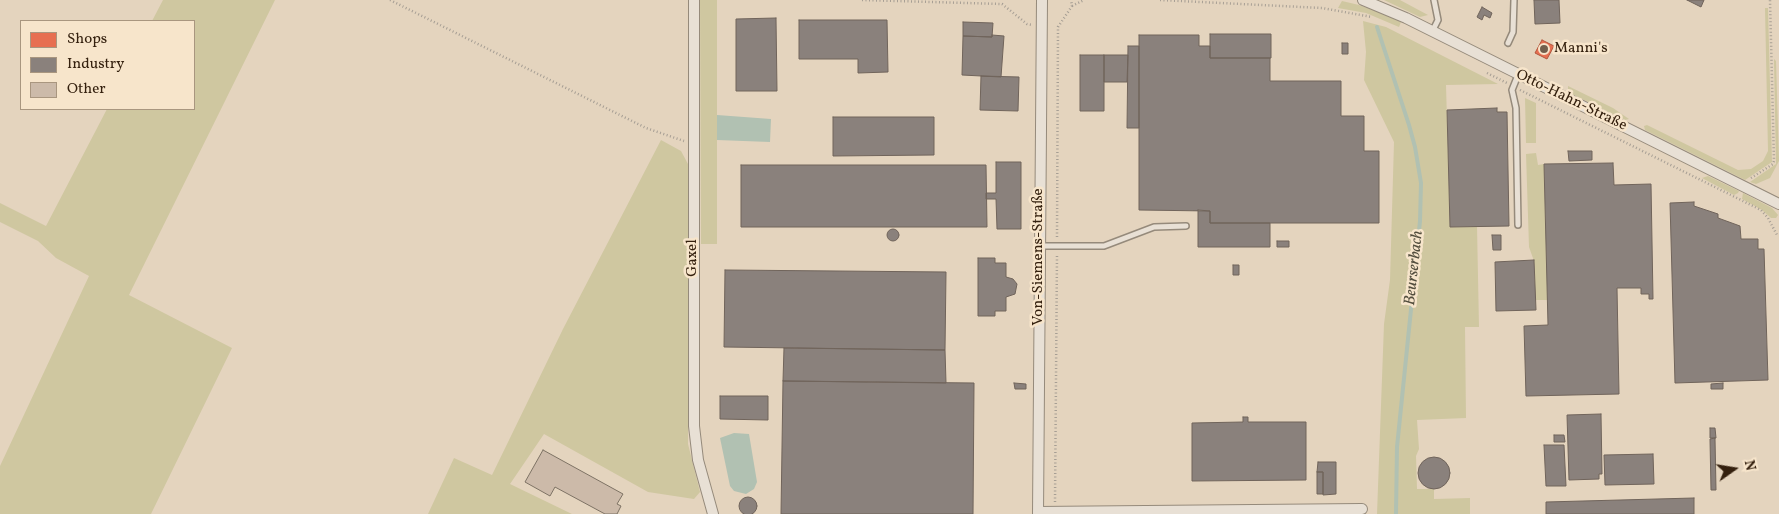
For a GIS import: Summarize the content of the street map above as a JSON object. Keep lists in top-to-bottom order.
{
  "streets": {
    "street": ["Otto-Hahn-Straße", "Von-Siemens-Straße", "Gaxel"]
  },
  "water": ["Beurserbach"],
  "places": ["Manni's"],
  "legend": ["Shops", "Industry", "Other"],
  "north": "right"
}
